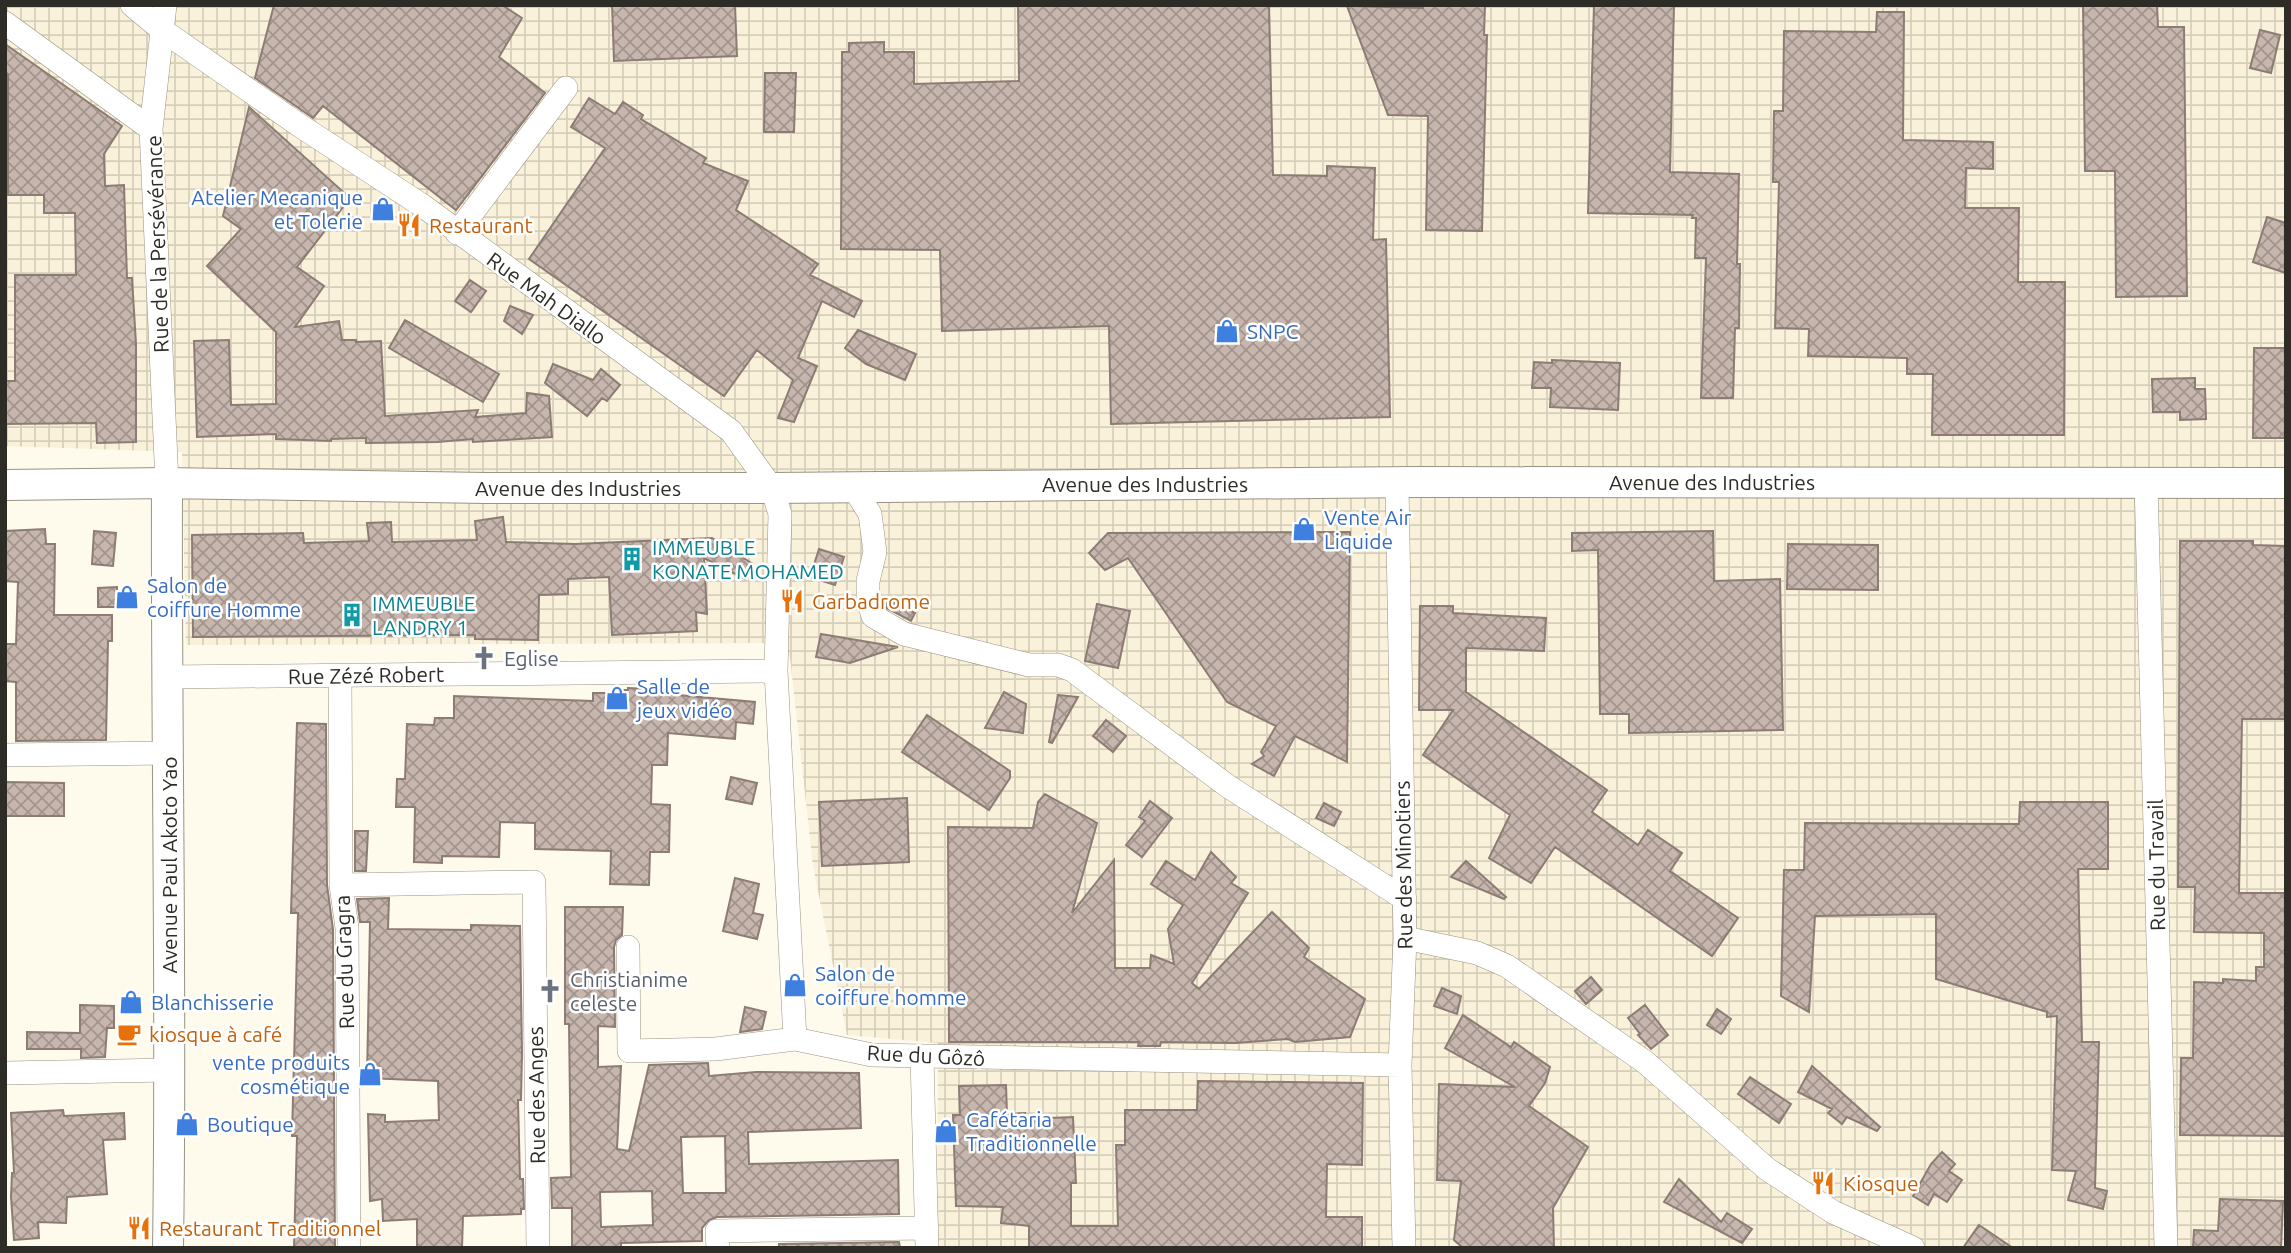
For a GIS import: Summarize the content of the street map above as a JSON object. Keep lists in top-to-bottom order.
{
  "streets": {
    "street": [
      "Rue de la Persévérance",
      "Rue Mah Diallo",
      "Avenue des Industries",
      "Rue Zézé Robert",
      "Avenue Paul Akoto Yao",
      "Rue des Minotiers",
      "Rue du Travail",
      "Rue du Gragra",
      "Rue du Gôzô",
      "Rue des Anges"
    ]
  },
  "crossings": [
    ["Rue de la Persévérance", "Rue Mah Diallo"],
    ["Rue de la Persévérance", "Avenue des Industries"],
    ["Rue de la Persévérance", "Avenue Paul Akoto Yao"],
    ["Rue Mah Diallo", "Avenue des Industries"],
    ["Avenue des Industries", "Avenue Paul Akoto Yao"],
    ["Avenue des Industries", "Rue des Minotiers"],
    ["Avenue des Industries", "Rue du Travail"],
    ["Rue Zézé Robert", "Avenue Paul Akoto Yao"],
    ["Rue Zézé Robert", "Rue du Gragra"],
    ["Rue des Minotiers", "Rue du Gôzô"],
    ["Rue du Gragra", "Rue des Anges"]
  ],
  "places": {
    "shop": [
      "Atelier Mecanique et Tolerie",
      "SNPC",
      "Vente Air Liquide",
      "Salon de coiffure Homme",
      "Salle de jeux vidéo",
      "Salon de coiffure homme",
      "Blanchisserie",
      "vente produits cosmétique",
      "Boutique",
      "Cafétaria Traditionnelle"
    ],
    "restaurant": [
      "Restaurant",
      "Garbadrome",
      "Kiosque",
      "Restaurant Traditionnel"
    ],
    "building": ["IMMEUBLE KONATE MOHAMED", "IMMEUBLE LANDRY 1"],
    "church": ["Eglise", "Christianime celeste"],
    "cafe": ["kiosque à café"]
  }
}
